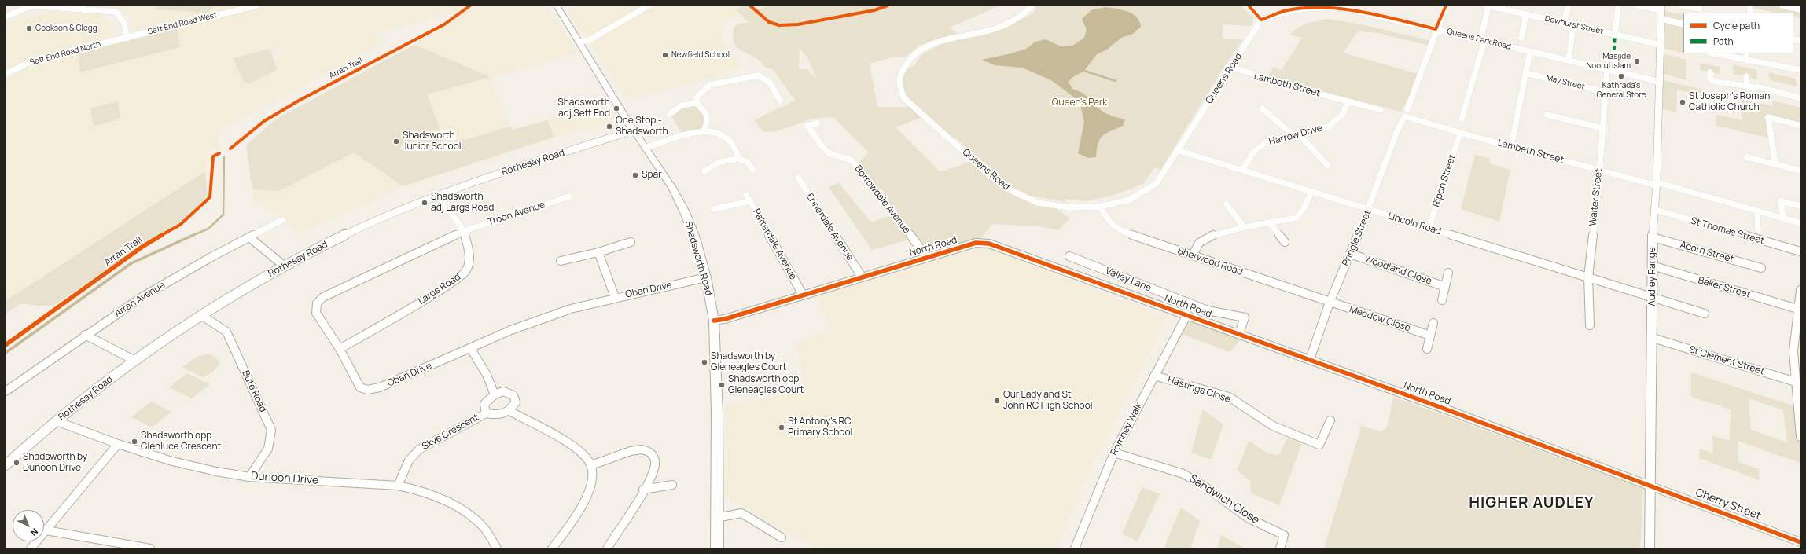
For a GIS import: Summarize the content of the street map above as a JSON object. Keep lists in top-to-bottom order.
{
  "streets": {
    "main road": ["Shadsworth Road"],
    "street": [
      "Sett End Road West",
      "Dewhurst Street",
      "Queens Park Road",
      "Sett End Road North",
      "Queens Road",
      "May Street",
      "Lambeth Street",
      "Harrow Drive",
      "Rothesay Road",
      "Ripon Street",
      "Walter Street",
      "Borrowdale Avenue",
      "Troon Avenue",
      "Lincoln Road",
      "Ennerdale Avenue",
      "St Thomas Street",
      "Pringle Street",
      "Patterdale Avenue",
      "North Road",
      "Acorn Street",
      "Sherwood Road",
      "Woodland Close",
      "Audley Range",
      "Valley Lane",
      "Baker Street",
      "Largs Road",
      "Oban Drive",
      "Arran Avenue",
      "Meadow Close",
      "St Clement Street",
      "Hastings Close",
      "Bute Road",
      "Romney Walk",
      "Skye Crescent",
      "Dunoon Drive",
      "Sandwich Close",
      "Cherry Street"
    ],
    "cycle path": ["Arran Trail"]
  },
  "crossings": [
    ["Sett End Road West", "Sett End Road North"],
    ["Dewhurst Street", "Audley Range"],
    ["Queens Park Road", "Queens Road"],
    ["Queens Park Road", "Walter Street"],
    ["Queens Park Road", "Pringle Street"],
    ["Queens Park Road", "Audley Range"],
    ["Queens Road", "Lambeth Street"],
    ["Queens Road", "Lincoln Road"],
    ["Queens Road", "Sherwood Road"],
    ["May Street", "Walter Street"],
    ["Lambeth Street", "Harrow Drive"],
    ["Lambeth Street", "Ripon Street"],
    ["Lambeth Street", "Walter Street"],
    ["Lambeth Street", "Pringle Street"],
    ["Lambeth Street", "Audley Range"],
    ["Harrow Drive", "Lincoln Road"],
    ["Rothesay Road", "Shadsworth Road"],
    ["Rothesay Road", "Largs Road"],
    ["Rothesay Road", "Bute Road"],
    ["Rothesay Road", "Dunoon Drive"],
    ["Ripon Street", "Lincoln Road"],
    ["Walter Street", "Lincoln Road"],
    ["Borrowdale Avenue", "North Road"],
    ["Troon Avenue", "Largs Road"],
    ["Troon Avenue", "Oban Drive"],
    ["Lincoln Road", "Pringle Street"],
    ["Lincoln Road", "Audley Range"],
    ["Ennerdale Avenue", "North Road"],
    ["St Thomas Street", "Audley Range"],
    ["Pringle Street", "North Road"],
    ["Pringle Street", "Sherwood Road"],
    ["Pringle Street", "Woodland Close"],
    ["Pringle Street", "Meadow Close"],
    ["Patterdale Avenue", "North Road"],
    ["North Road", "Shadsworth Road"],
    ["North Road", "Audley Range"],
    ["North Road", "Valley Lane"],
    ["North Road", "Romney Walk"],
    ["North Road", "Cherry Street"],
    ["Acorn Street", "Audley Range"],
    ["Shadsworth Road", "Oban Drive"],
    ["Sherwood Road", "Meadow Close"],
    ["Audley Range", "Baker Street"],
    ["Audley Range", "St Clement Street"],
    ["Audley Range", "Cherry Street"],
    ["Largs Road", "Oban Drive"],
    ["Hastings Close", "Romney Walk"],
    ["Bute Road", "Dunoon Drive"],
    ["Romney Walk", "Sandwich Close"],
    ["Skye Crescent", "Dunoon Drive"]
  ],
  "districts": ["HIGHER AUDLEY"],
  "parks": ["Queen's Park"],
  "places": [
    "Cookson & Clegg",
    "Newfield School",
    "Masjide Noorul Islam",
    "Kathrada's General Store",
    "St Joseph's Roman Catholic Church",
    "Shadsworth adj Sett End",
    "One Stop - Shadsworth",
    "Shadsworth Junior School",
    "Spar",
    "Shadsworth adj Largs Road",
    "Shadsworth by Gleneagles Court",
    "Shadsworth opp Gleneagles Court",
    "Our Lady and St John RC High School",
    "St Antony's RC Primary School",
    "Shadsworth opp Glenluce Crescent",
    "Shadsworth by Dunoon Drive"
  ],
  "legend": ["Cycle path", "Path"],
  "north": "bottom right"
}
